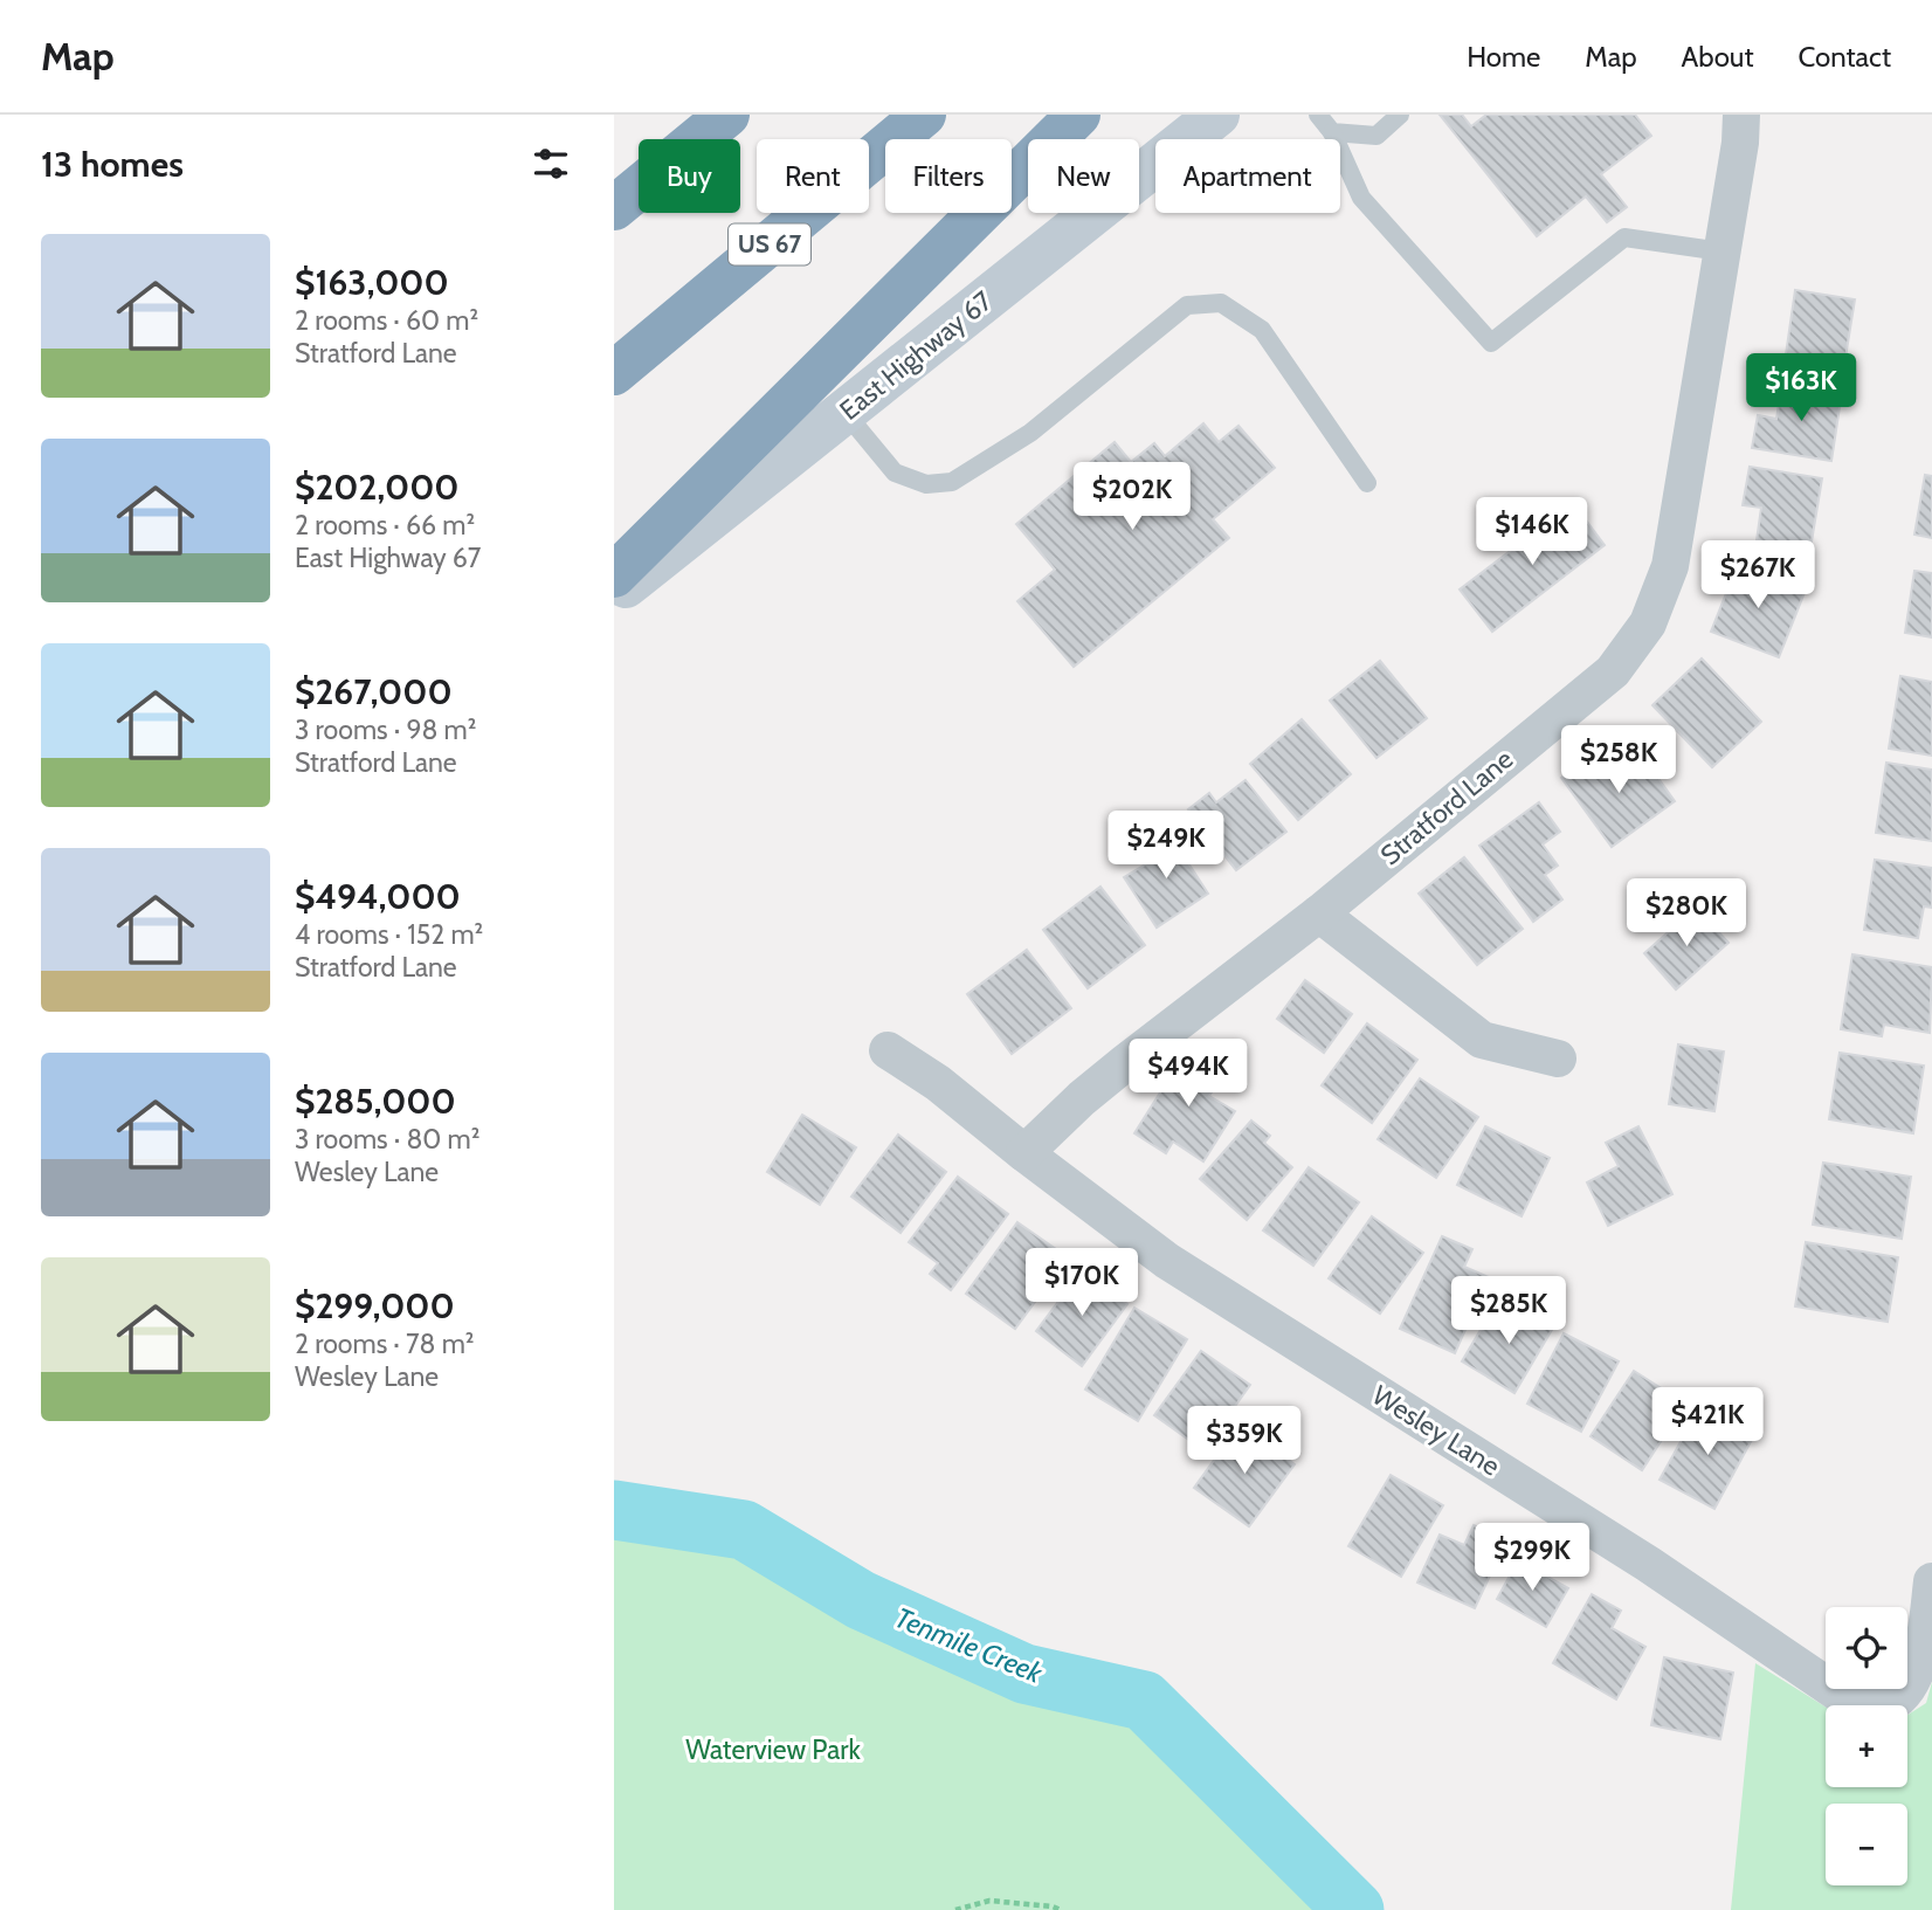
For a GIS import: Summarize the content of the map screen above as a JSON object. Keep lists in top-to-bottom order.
{
  "streets": {
    "highway": ["US 67"],
    "main road": ["East Highway 67"],
    "street": ["Stratford Lane", "Wesley Lane"]
  },
  "crossings": [
    ["Stratford Lane", "Wesley Lane"]
  ],
  "water": ["Tenmile Creek"],
  "parks": ["Waterview Park"],
  "page": {
    "header": "Map",
    "nav": [
      "Home",
      "Map",
      "About",
      "Contact"
    ],
    "heading": "13 homes",
    "chip": [
      "Buy",
      "Rent",
      "Filters",
      "New",
      "Apartment"
    ],
    "list": [
      {
        "name": "$163,000",
        "note": "2 rooms · 60 m² · Stratford Lane"
      },
      {
        "name": "$202,000",
        "note": "2 rooms · 66 m² · East Highway 67"
      },
      {
        "name": "$267,000",
        "note": "3 rooms · 98 m² · Stratford Lane"
      },
      {
        "name": "$494,000",
        "note": "4 rooms · 152 m² · Stratford Lane"
      },
      {
        "name": "$285,000",
        "note": "3 rooms · 80 m² · Wesley Lane"
      },
      {
        "name": "$299,000",
        "note": "2 rooms · 78 m² · Wesley Lane"
      }
    ],
    "price": [
      "$163K",
      "$202K",
      "$146K",
      "$267K",
      "$258K",
      "$249K",
      "$280K",
      "$494K",
      "$170K",
      "$285K",
      "$421K",
      "$359K",
      "$299K"
    ],
    "map_buttons": ["+", "−"]
  }
}
